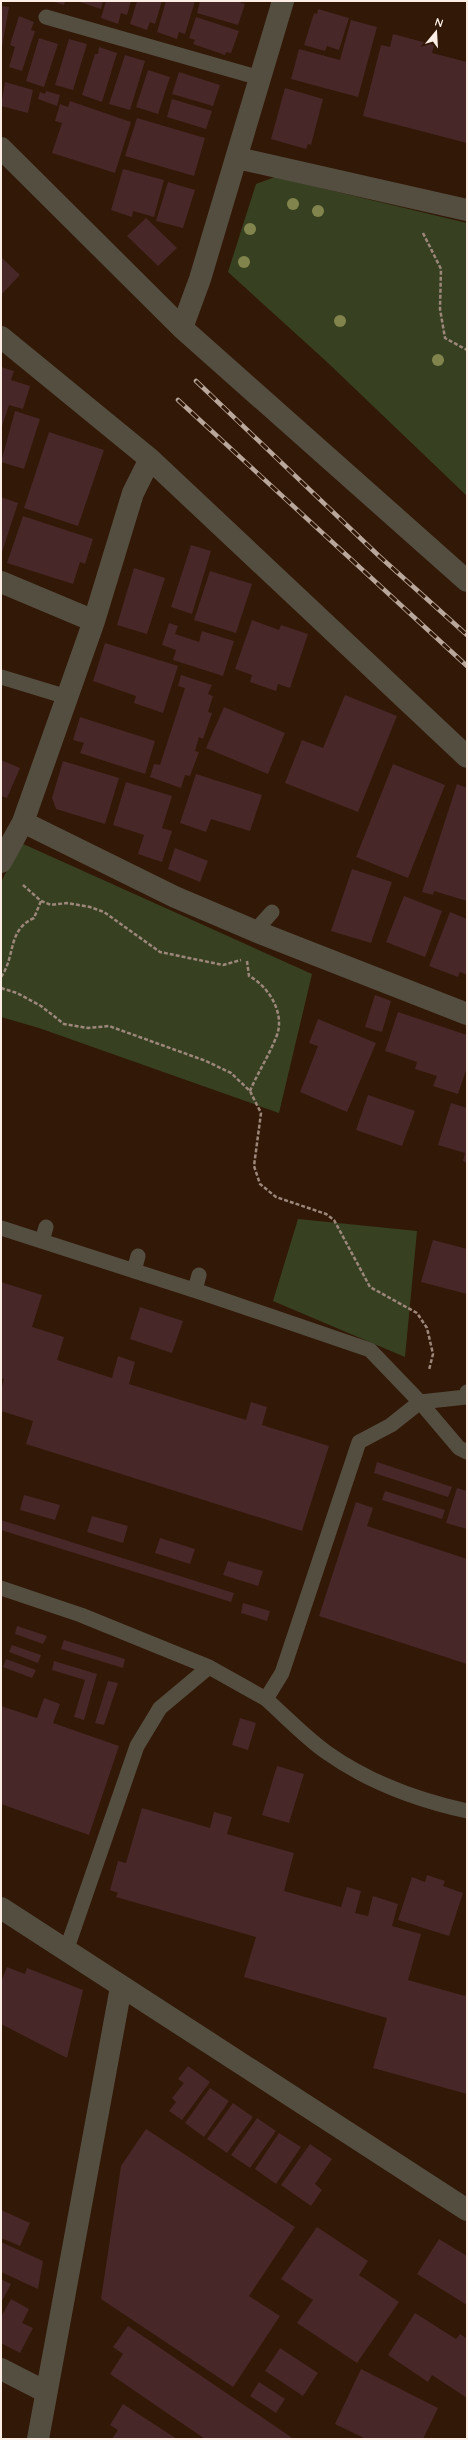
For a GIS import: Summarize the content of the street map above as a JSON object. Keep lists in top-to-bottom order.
{
  "north": "top"
}
